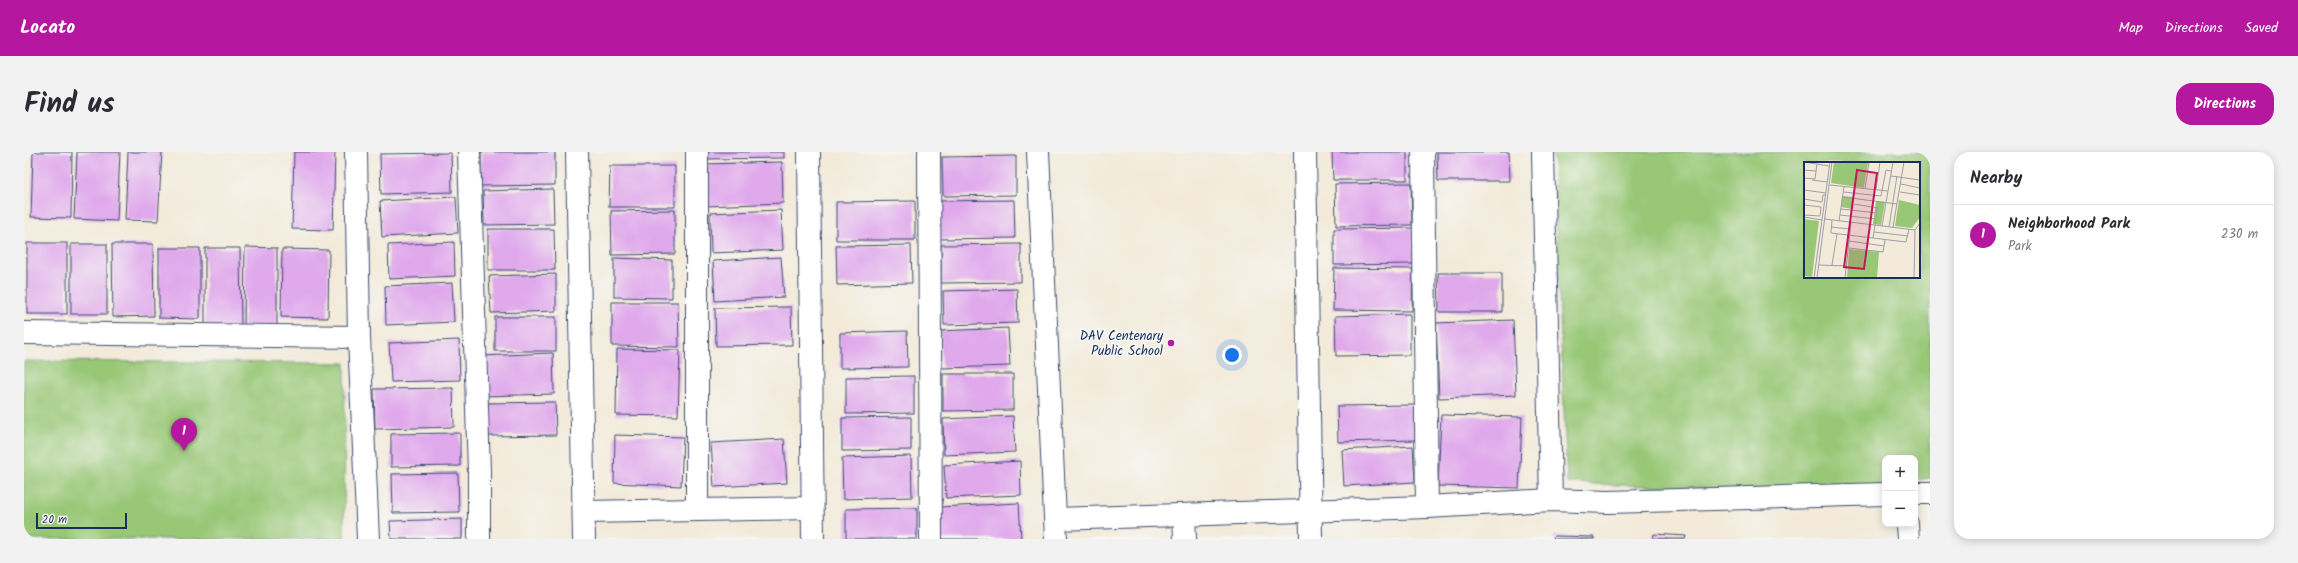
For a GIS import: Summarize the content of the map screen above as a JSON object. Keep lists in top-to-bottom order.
{
  "places": ["DAV Centenary Public School"],
  "scale_bar": "20 m",
  "page": {
    "header": "Locato",
    "nav": ["Map", "Directions", "Saved"],
    "title": "Find us",
    "buttons": "Directions",
    "heading": "Nearby",
    "list": [
      {
        "mark": "1",
        "name": "Neighborhood Park",
        "note": "Park",
        "value": "230 m"
      }
    ],
    "pins": "1",
    "map_buttons": ["+", "−"],
    "scale": "20 m"
  }
}
